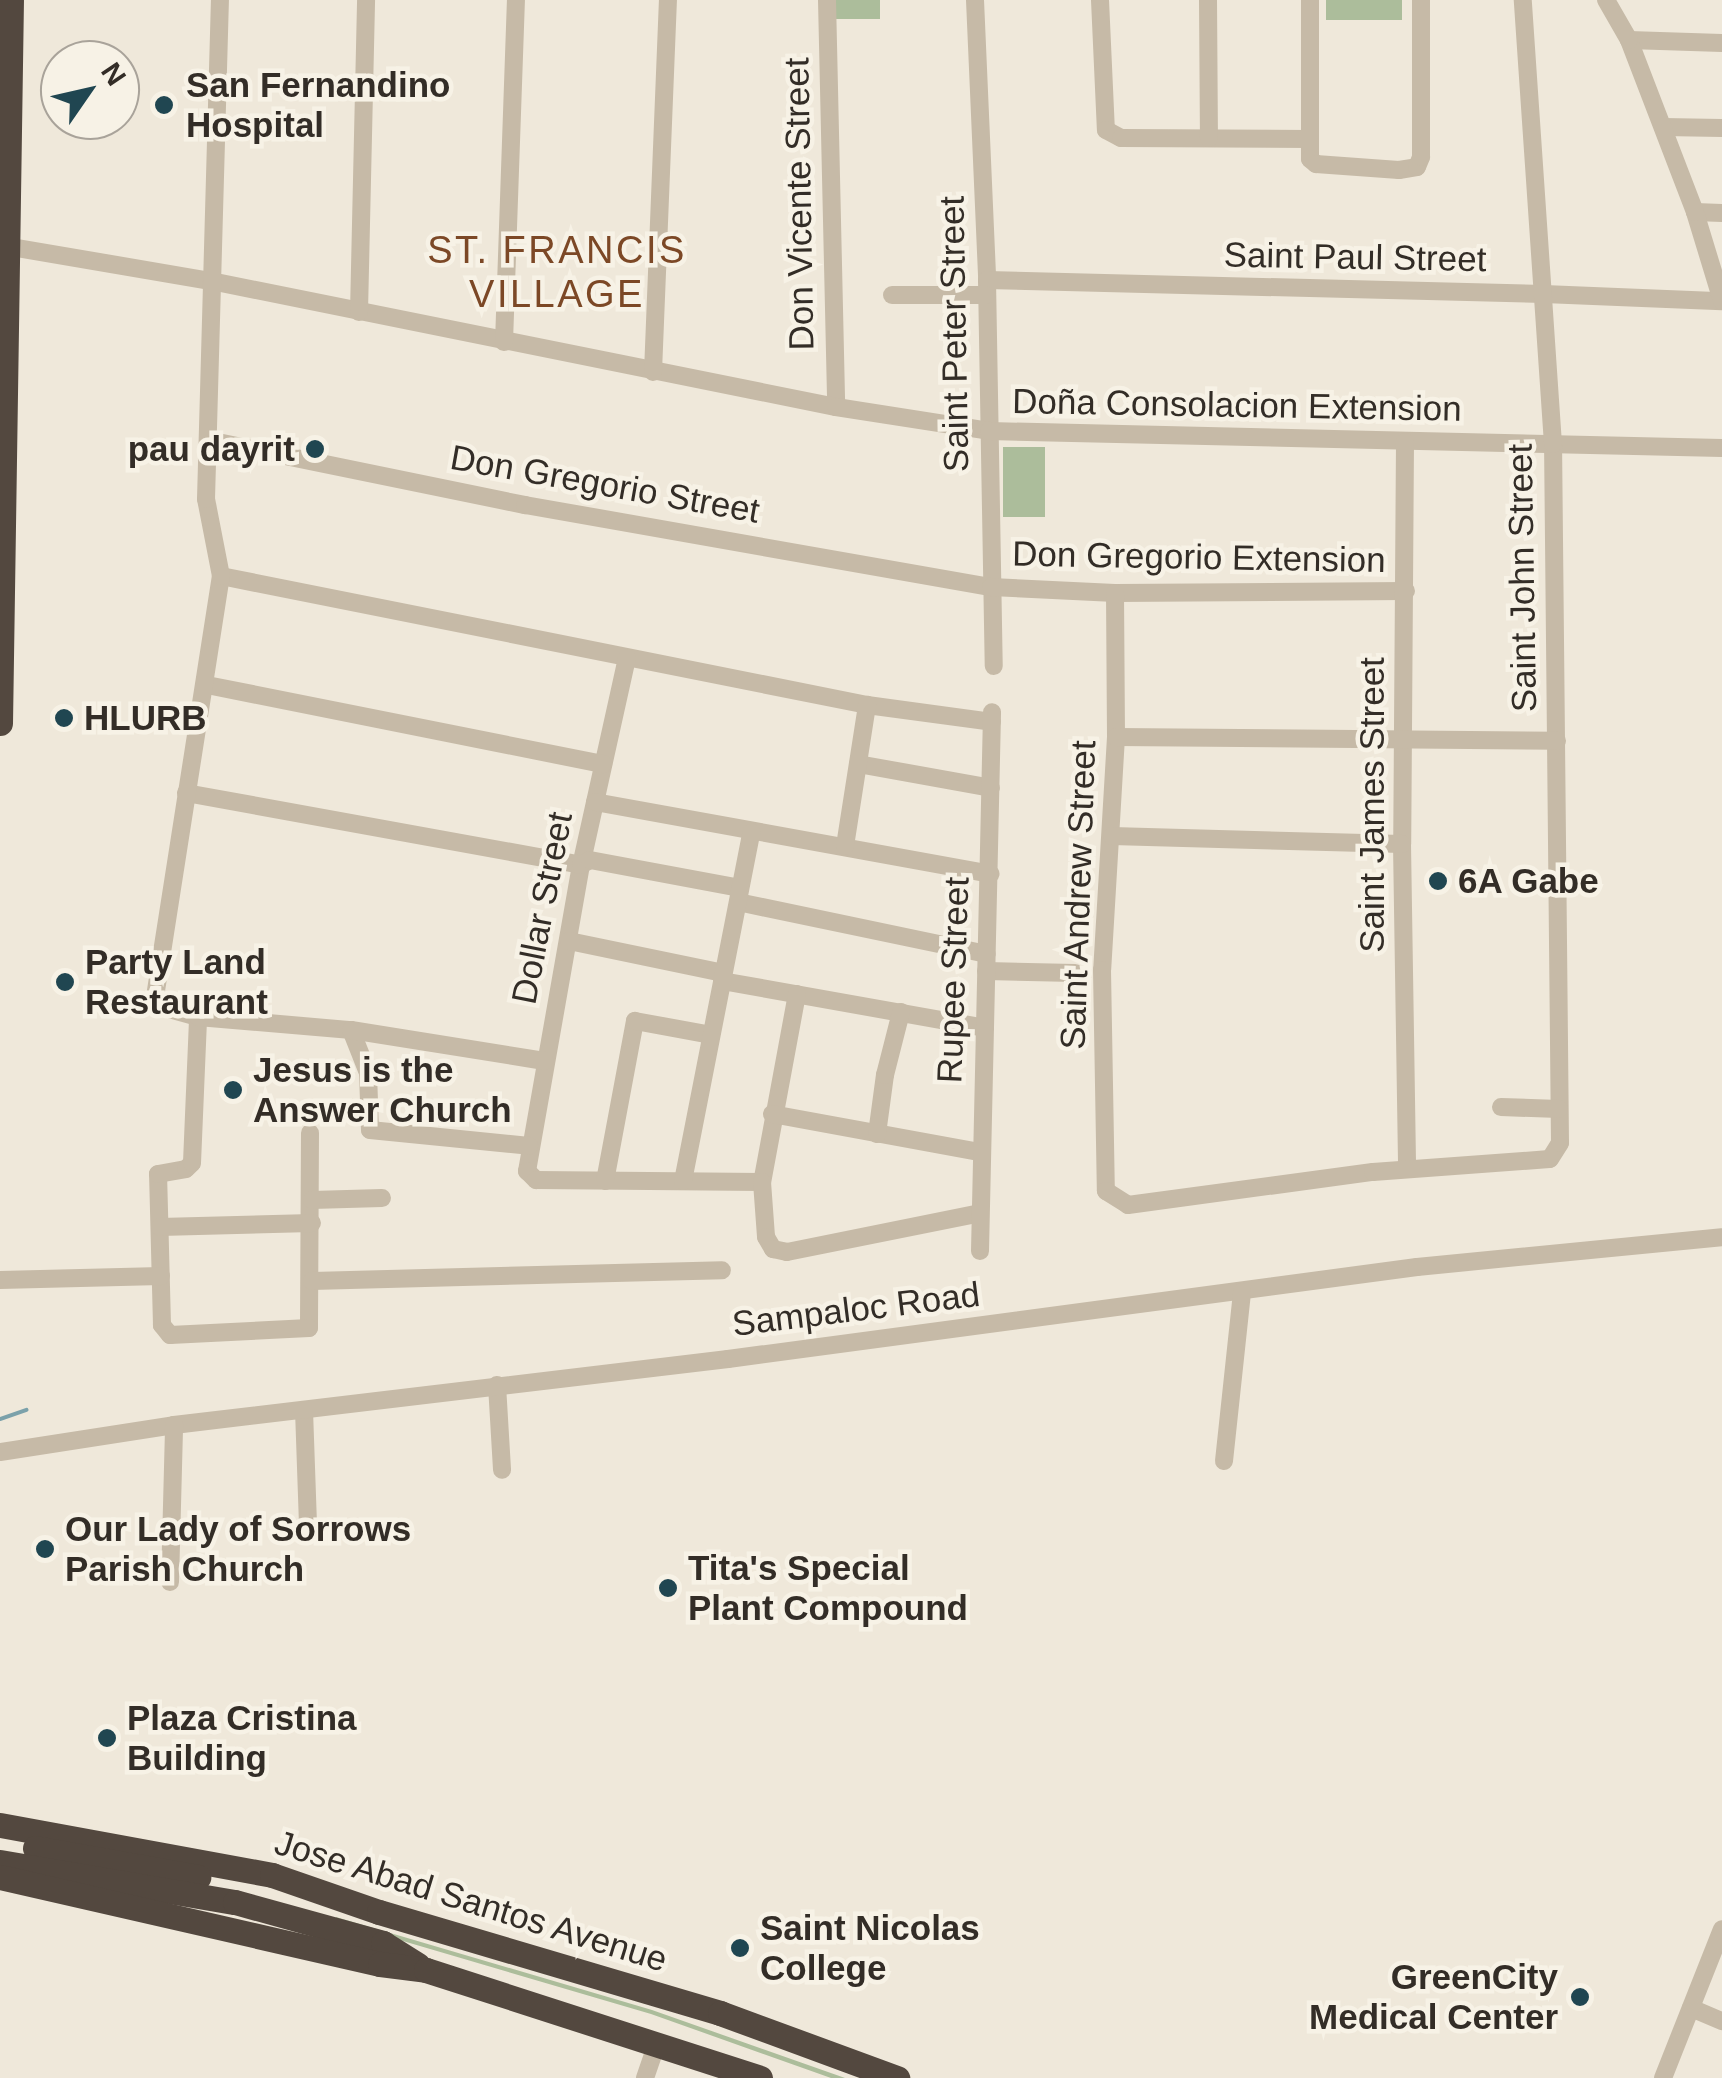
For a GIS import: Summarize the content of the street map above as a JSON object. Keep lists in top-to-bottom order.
{
  "streets": {
    "highway": ["Jose Abad Santos Avenue"],
    "street": [
      "Don Vicente Street",
      "Saint Paul Street",
      "Saint Peter Street",
      "Doña Consolacion Extension",
      "Don Gregorio Street",
      "Don Gregorio Extension",
      "Saint John Street",
      "Saint James Street",
      "Saint Andrew Street",
      "Dollar Street",
      "Rupee Street",
      "Sampaloc Road"
    ]
  },
  "crossings": [
    ["Don Vicente Street", "Doña Consolacion Extension"],
    ["Saint Paul Street", "Saint Peter Street"],
    ["Saint Paul Street", "Saint John Street"],
    ["Saint Peter Street", "Doña Consolacion Extension"],
    ["Saint Peter Street", "Don Gregorio Street"],
    ["Saint Peter Street", "Don Gregorio Extension"],
    ["Doña Consolacion Extension", "Saint John Street"],
    ["Doña Consolacion Extension", "Saint James Street"],
    ["Don Gregorio Street", "Don Gregorio Extension"],
    ["Don Gregorio Extension", "Saint James Street"],
    ["Don Gregorio Extension", "Saint Andrew Street"],
    ["Saint John Street", "Saint James Street"],
    ["Saint John Street", "Saint Andrew Street"],
    ["Saint James Street", "Saint Andrew Street"]
  ],
  "districts": ["ST. FRANCIS VILLAGE"],
  "places": [
    "San Fernandino Hospital",
    "pau dayrit",
    "HLURB",
    "6A Gabe",
    "Party Land Restaurant",
    "Jesus is the Answer Church",
    "Our Lady of Sorrows Parish Church",
    "Tita's Special Plant Compound",
    "Plaza Cristina Building",
    "Saint Nicolas College",
    "GreenCity Medical Center"
  ],
  "north": "top right"
}
